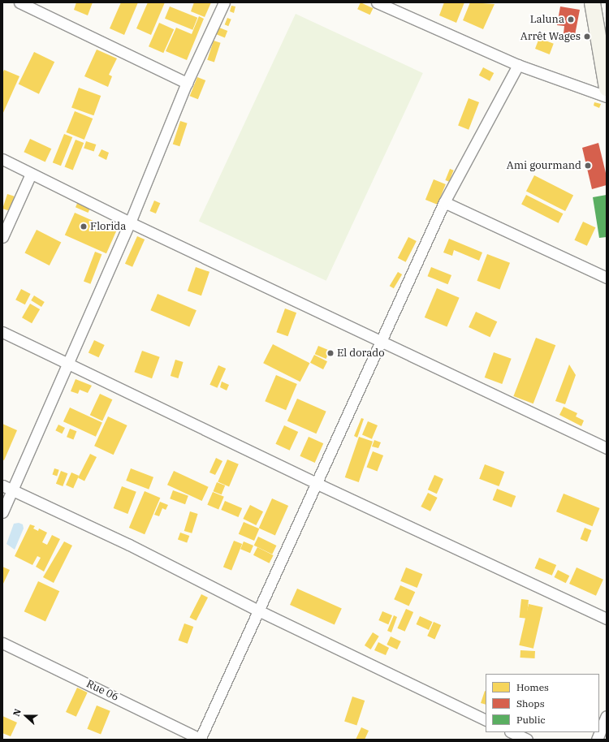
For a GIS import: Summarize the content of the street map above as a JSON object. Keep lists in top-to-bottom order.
{
  "streets": {
    "street": ["Rue 06"]
  },
  "places": [
    "Laluna",
    "Arrêt Wages",
    "Ami gourmand",
    "Florida",
    "El dorado"
  ],
  "legend": ["Homes", "Shops", "Public"],
  "north": "left"
}
